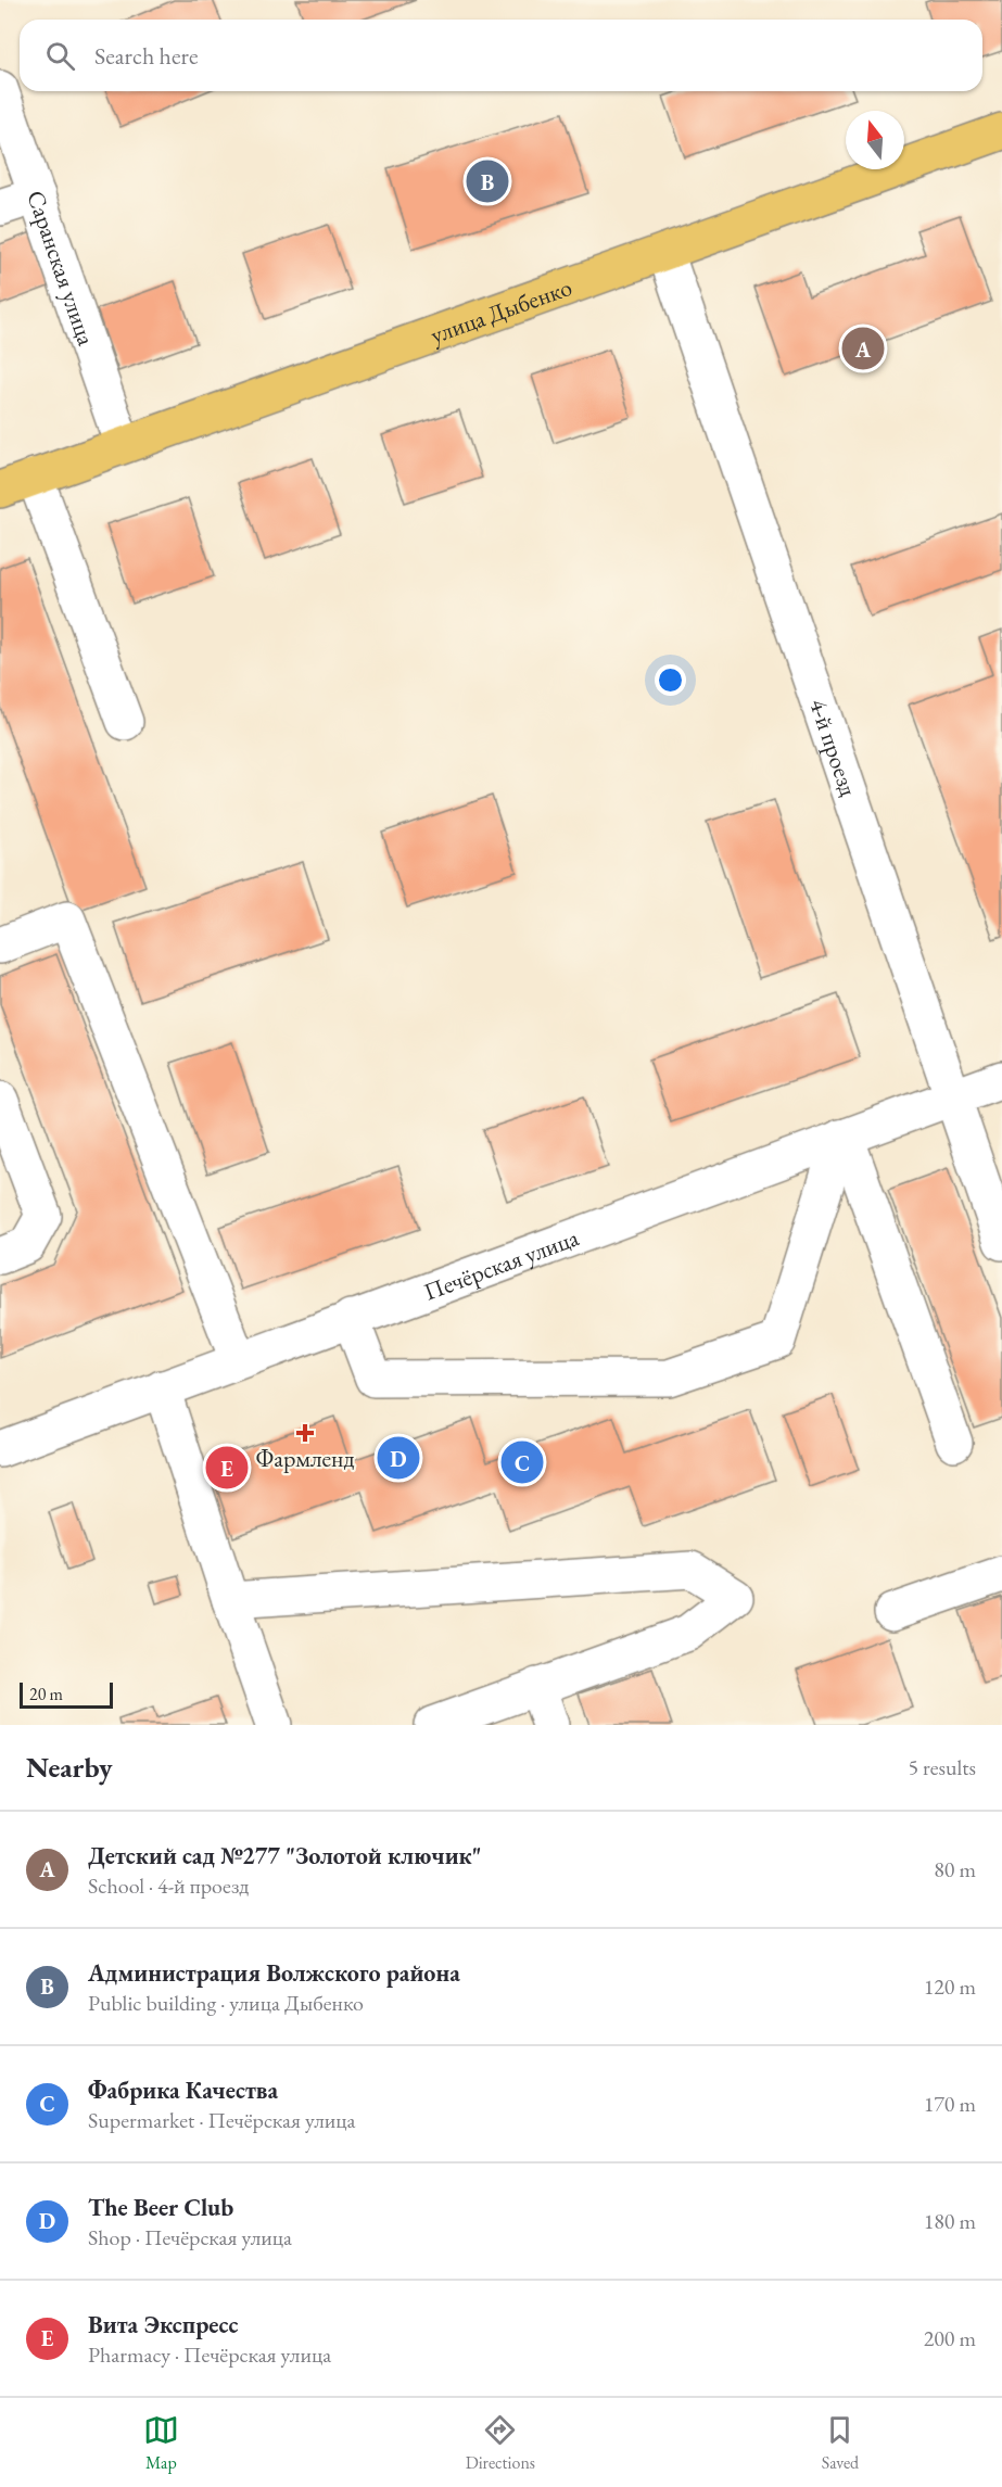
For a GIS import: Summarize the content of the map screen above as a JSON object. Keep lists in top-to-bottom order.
{
  "streets": {
    "main road": ["улица Дыбенко"],
    "street": ["Саранская улица", "4-й проезд", "Печёрская улица"]
  },
  "crossings": [
    ["Саранская улица", "улица Дыбенко"],
    ["улица Дыбенко", "4-й проезд"],
    ["4-й проезд", "Печёрская улица"]
  ],
  "places": {
    "health": ["Фармленд"]
  },
  "scale_bar": "20 m",
  "north": "top",
  "page": {
    "search": "Search here",
    "pins": [
      "B",
      "A",
      "D",
      "C",
      "E"
    ],
    "scale": "20 m",
    "heading": ["Nearby", "5 results"],
    "list": [
      {
        "mark": "A",
        "name": "Детский сад №277 \"Золотой ключик\"",
        "note": "School · 4-й проезд",
        "value": "80 m"
      },
      {
        "mark": "B",
        "name": "Администрация Волжского района",
        "note": "Public building · улица Дыбенко",
        "value": "120 m"
      },
      {
        "mark": "C",
        "name": "Фабрика Качества",
        "note": "Supermarket · Печёрская улица",
        "value": "170 m"
      },
      {
        "mark": "D",
        "name": "The Beer Club",
        "note": "Shop · Печёрская улица",
        "value": "180 m"
      },
      {
        "mark": "E",
        "name": "Вита Экспресс",
        "note": "Pharmacy · Печёрская улица",
        "value": "200 m"
      }
    ],
    "nav": ["Map", "Directions", "Saved"]
  }
}
